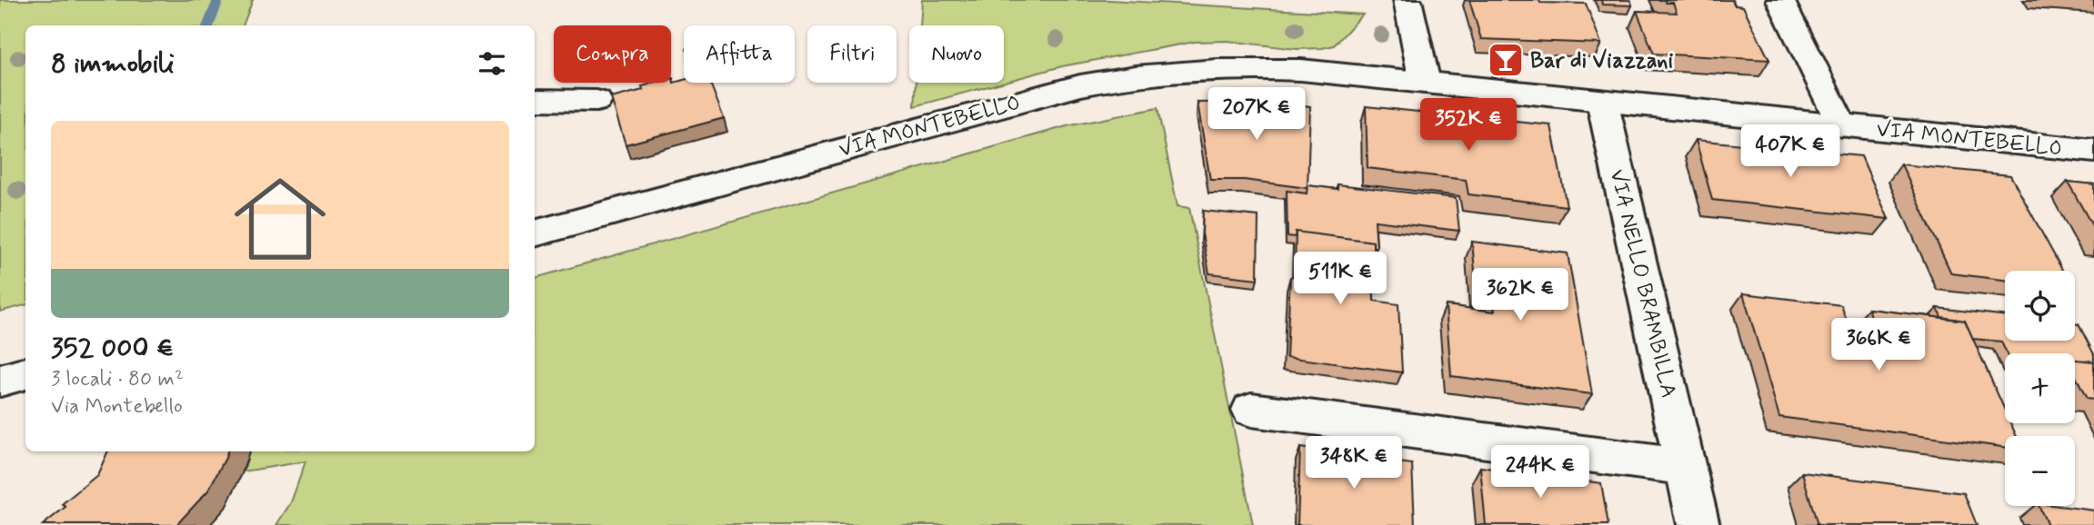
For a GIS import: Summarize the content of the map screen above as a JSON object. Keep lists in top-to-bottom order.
{
  "streets": {
    "street": ["VIA MONTEBELLO", "VIA NELLO BRAMBILLA"]
  },
  "crossings": [
    ["VIA MONTEBELLO", "VIA NELLO BRAMBILLA"]
  ],
  "places": {
    "bar": ["Bar di Viazzani"]
  },
  "page": {
    "chip": [
      "Compra",
      "Affitta",
      "Filtri",
      "Nuovo"
    ],
    "heading": "8 immobili",
    "price": [
      "207K €",
      "352K €",
      "407K €",
      "511K €",
      "362K €",
      "366K €",
      "348K €",
      "244K €"
    ],
    "list": [
      {
        "name": "352 000 €",
        "note": "3 locali · 80 m² · Via Montebello"
      }
    ],
    "map_buttons": ["+", "−"]
  }
}
